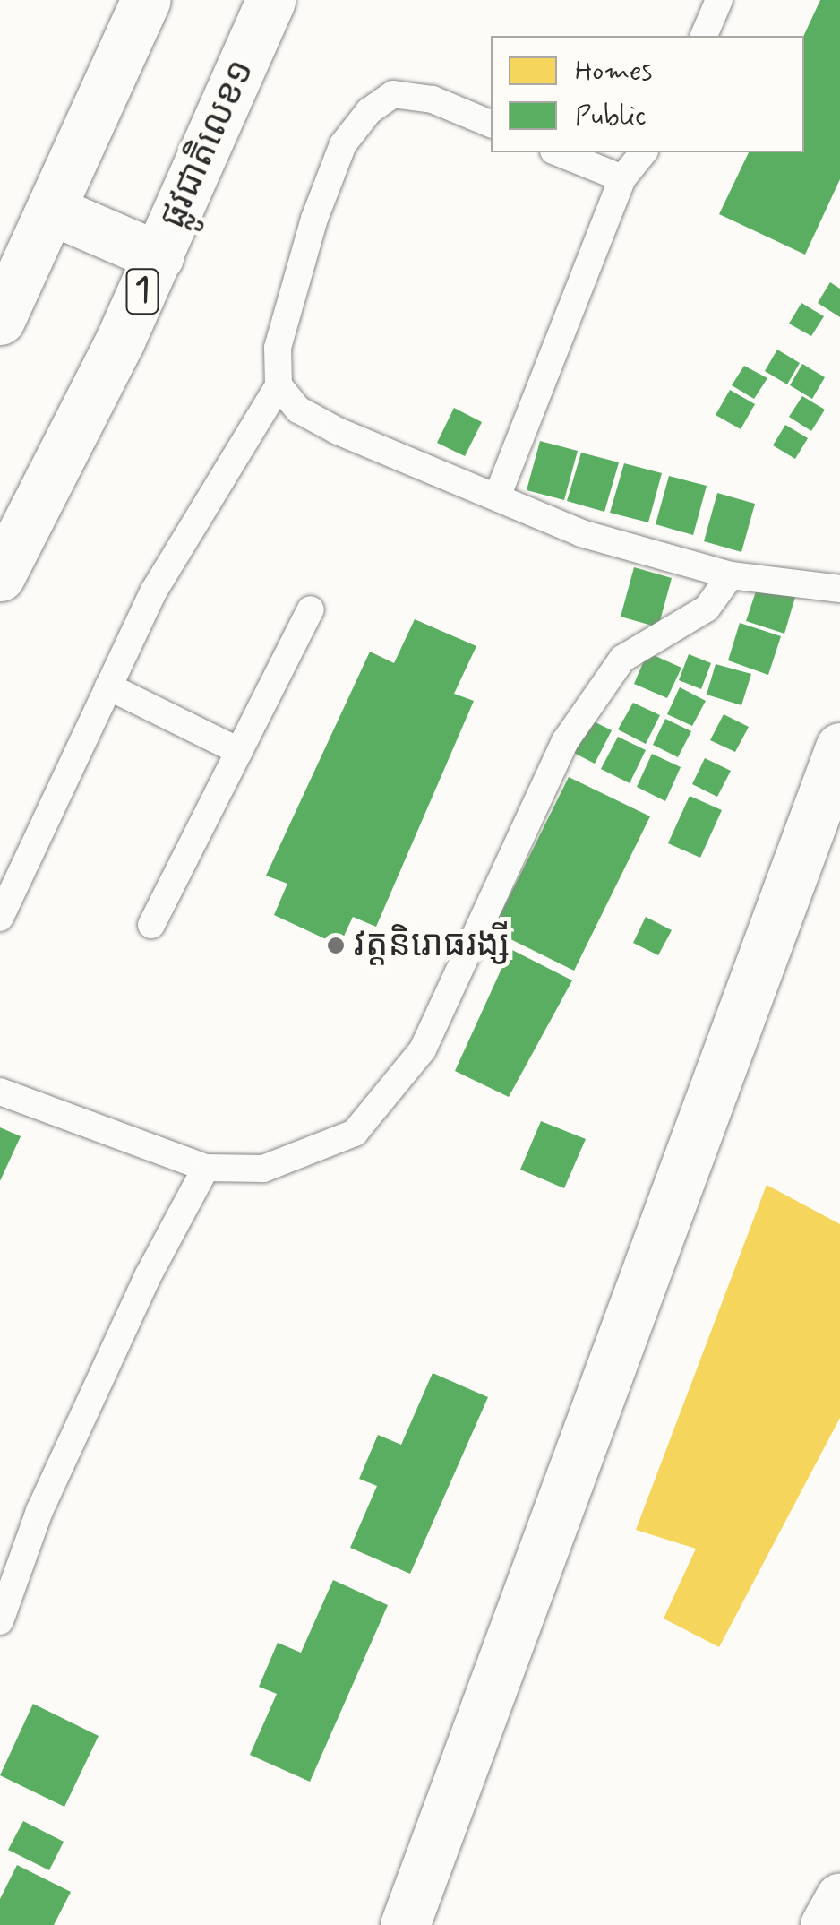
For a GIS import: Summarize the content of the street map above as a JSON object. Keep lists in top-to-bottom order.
{
  "streets": {
    "main road": ["ផ្លូវជាតិលេខ១", "1"]
  },
  "places": ["វត្តនិរោធរង្សី"],
  "legend": ["Homes", "Public"]
}
